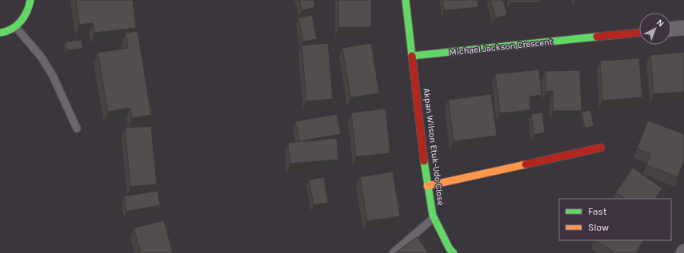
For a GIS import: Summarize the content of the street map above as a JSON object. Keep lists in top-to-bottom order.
{
  "streets": {
    "street": ["Michael Jackson Crescent", "Akpan Wilson Etuk-Udo Close"]
  },
  "crossings": [
    ["Michael Jackson Crescent", "Akpan Wilson Etuk-Udo Close"]
  ],
  "legend": ["Fast", "Slow"],
  "north": "top right"
}
